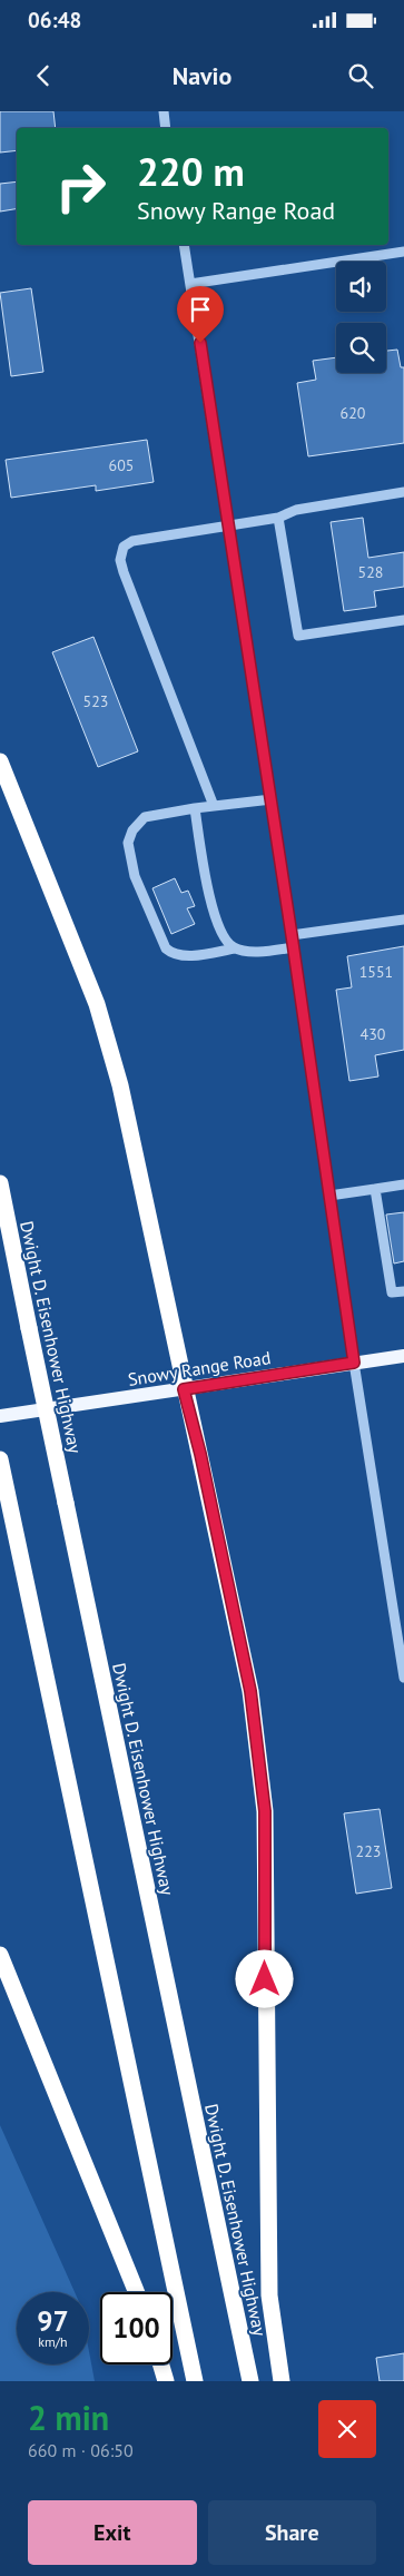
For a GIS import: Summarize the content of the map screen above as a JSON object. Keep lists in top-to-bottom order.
{
  "streets": {
    "highway": ["Dwight D. Eisenhower Highway"],
    "main road": ["Snowy Range Road"]
  },
  "house_numbers": [
    "620",
    "605",
    "528",
    "523",
    "1551",
    "430",
    "223"
  ],
  "page": {
    "status": "06:48",
    "header": "Navio",
    "turn": ["220 m", "Snowy Range Road"],
    "speed": "97 km/h",
    "limit": "100",
    "heading": ["2 min", "660 m · 06:50"],
    "buttons": ["Exit", "Share"]
  }
}
